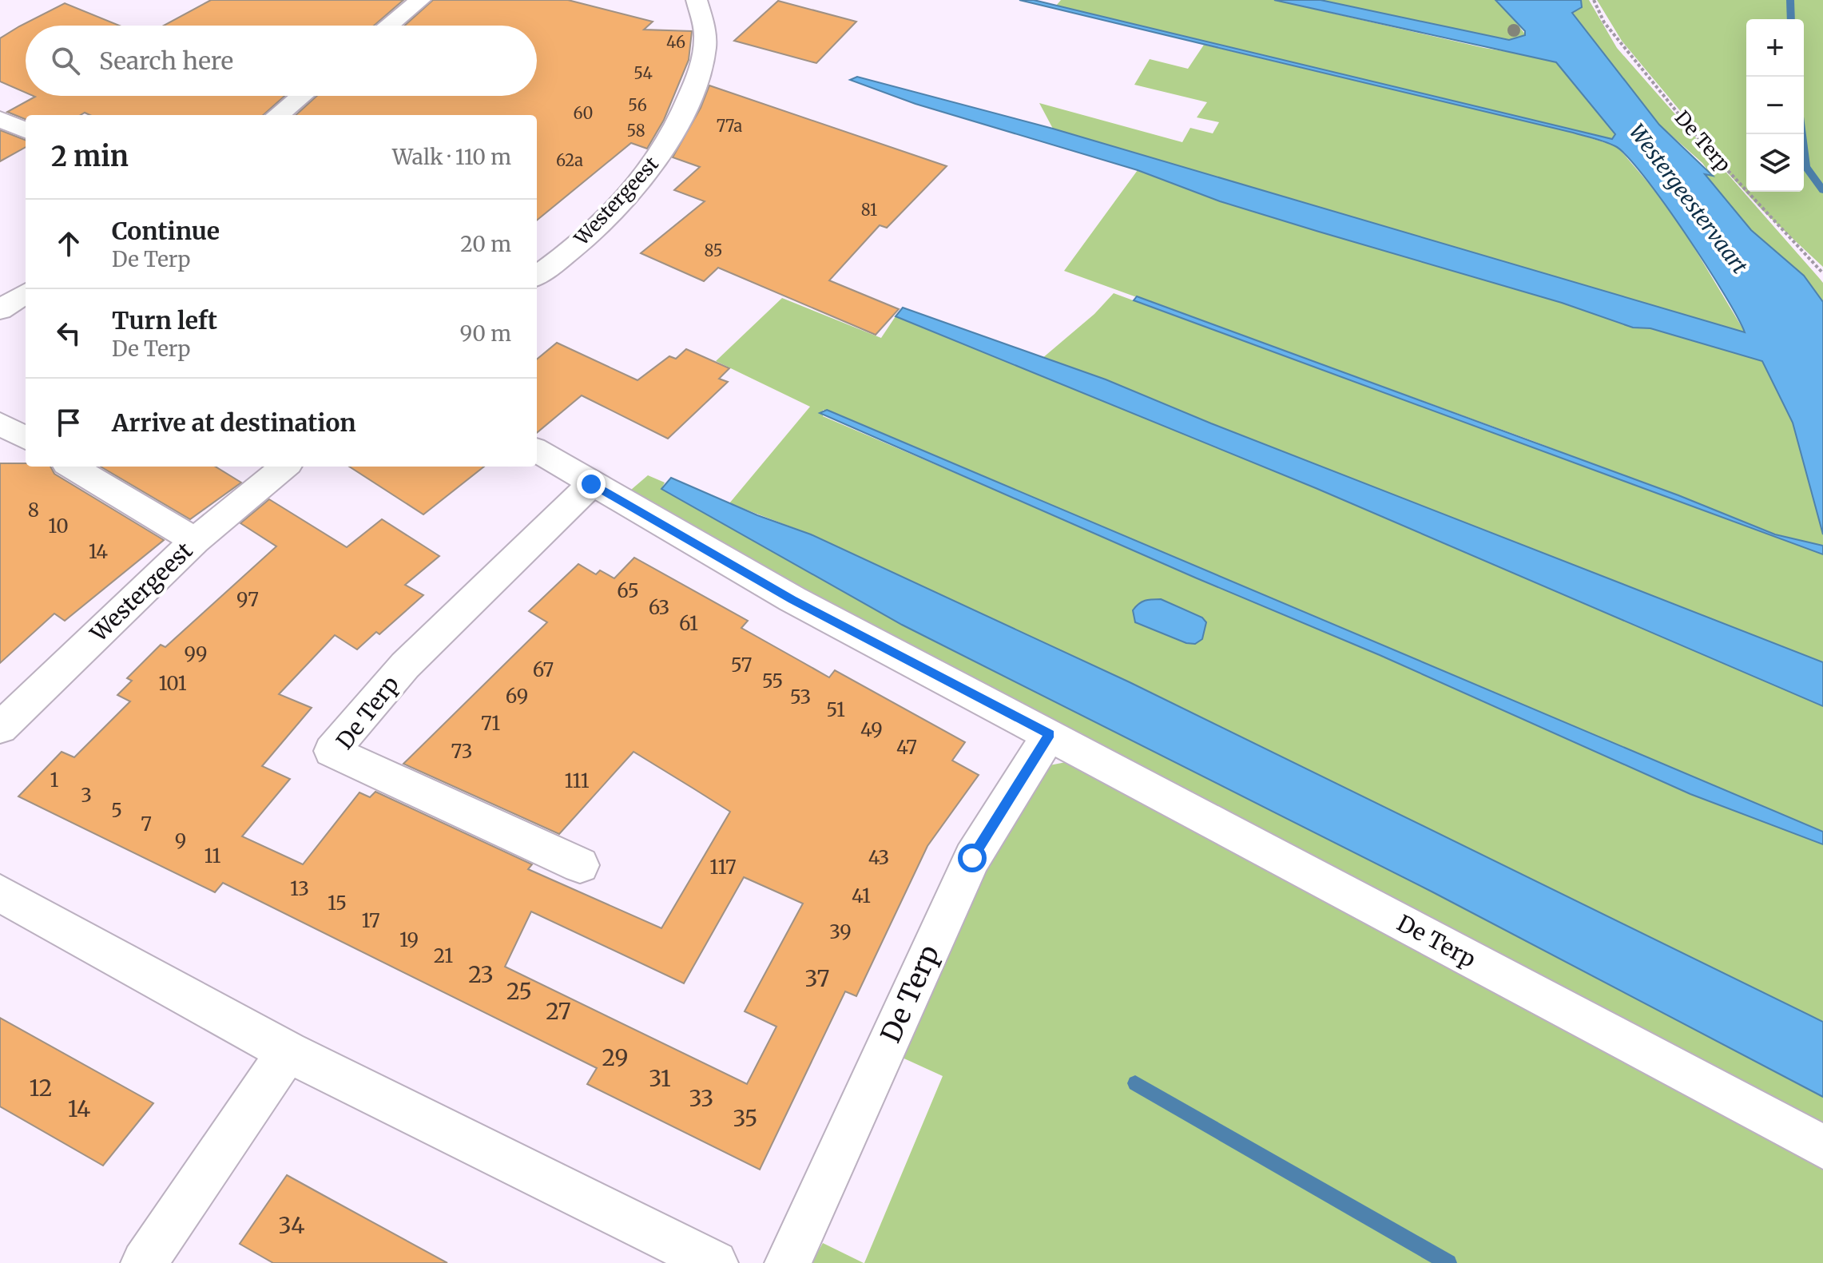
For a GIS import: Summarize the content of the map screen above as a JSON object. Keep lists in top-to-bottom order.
{
  "streets": {
    "street": ["De Terp", "Westergeest"]
  },
  "water": ["Westergeestervaart"],
  "house_numbers": [
    "46",
    "54",
    "56",
    "60",
    "77a",
    "58",
    "62a",
    "81",
    "85",
    "8",
    "10",
    "14",
    "65",
    "97",
    "63",
    "61",
    "99",
    "57",
    "67",
    "55",
    "101",
    "69",
    "53",
    "51",
    "71",
    "49",
    "47",
    "73",
    "1",
    "111",
    "3",
    "5",
    "7",
    "9",
    "11",
    "43",
    "117",
    "13",
    "41",
    "15",
    "17",
    "39",
    "19",
    "21",
    "23",
    "37",
    "25",
    "27",
    "29",
    "31",
    "12",
    "33",
    "14",
    "35",
    "34"
  ],
  "page": {
    "map_buttons": ["+", "−"],
    "search": "Search here",
    "heading": ["2 min", "Walk · 110 m"],
    "list": [
      ["Continue", "De Terp", "20 m"],
      ["Turn left", "De Terp", "90 m"],
      "Arrive at destination"
    ]
  }
}
